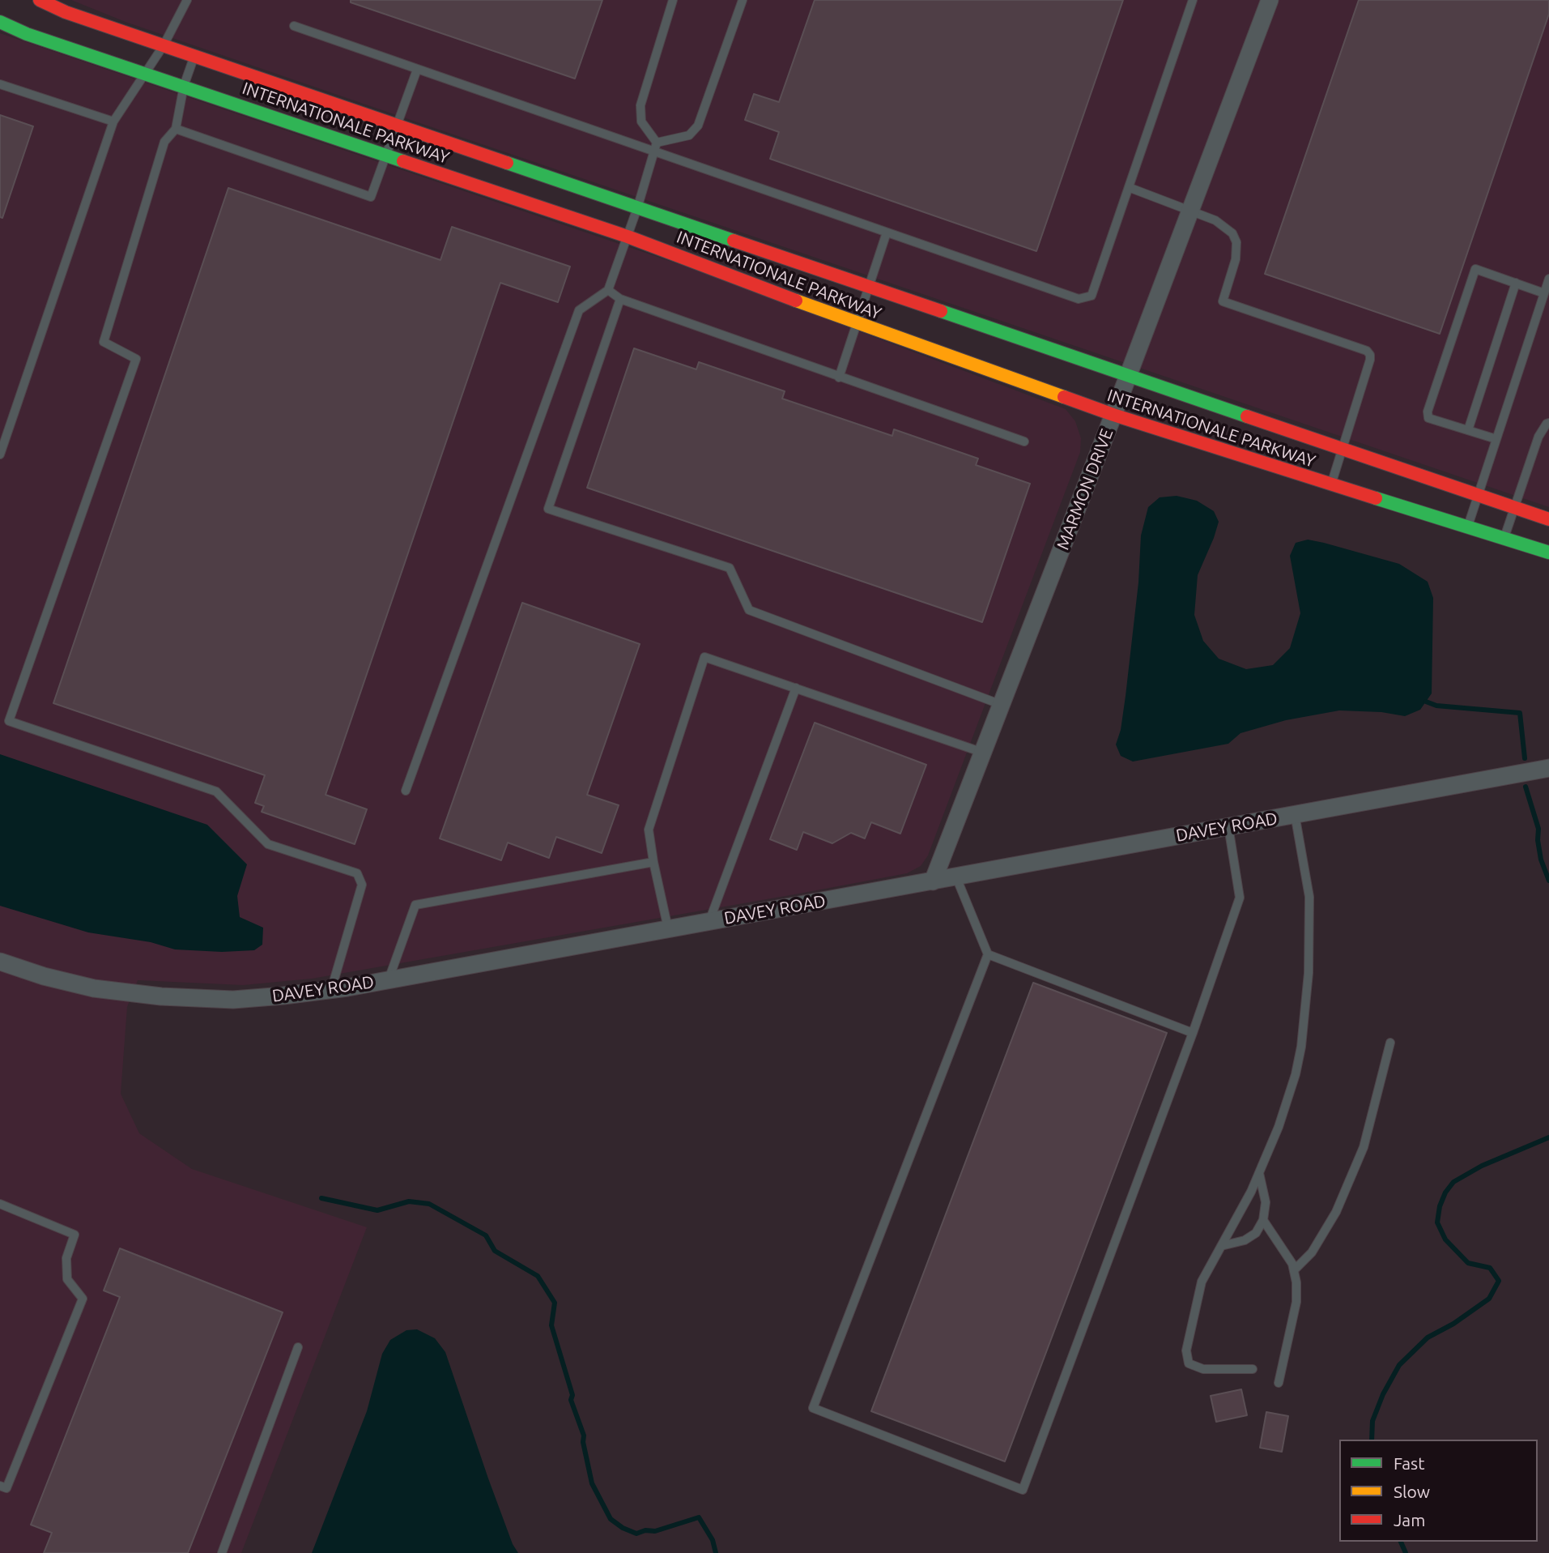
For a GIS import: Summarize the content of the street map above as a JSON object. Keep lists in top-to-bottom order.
{
  "streets": {
    "street": ["INTERNATIONALE PARKWAY", "MARMON DRIVE", "DAVEY ROAD"]
  },
  "crossings": [
    ["INTERNATIONALE PARKWAY", "MARMON DRIVE"],
    ["MARMON DRIVE", "DAVEY ROAD"]
  ],
  "legend": ["Fast", "Slow", "Jam"]
}
